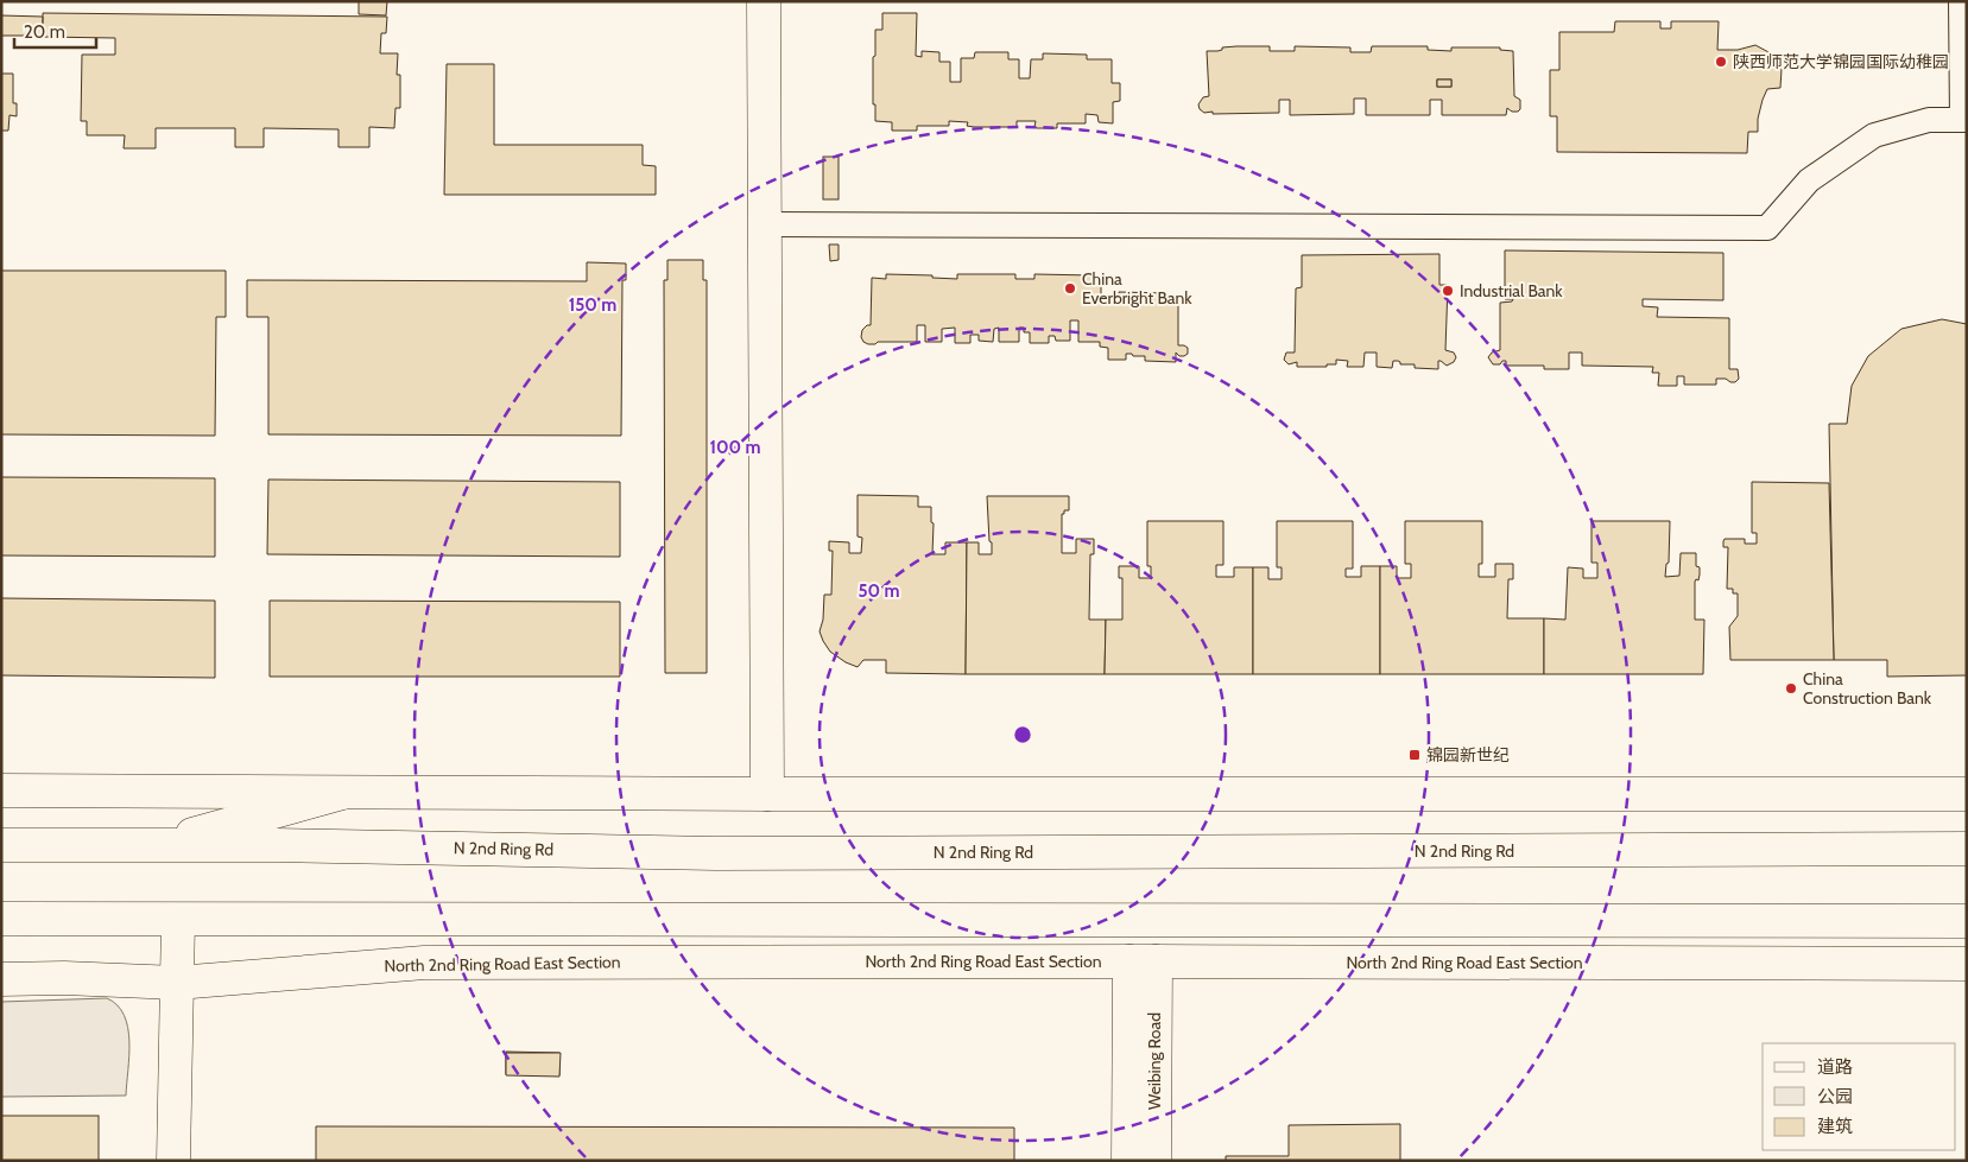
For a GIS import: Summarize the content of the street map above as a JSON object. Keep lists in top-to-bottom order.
{
  "streets": {
    "main road": ["N 2nd Ring Rd", "North 2nd Ring Road East Section", "Weibing Road"]
  },
  "crossings": [
    ["North 2nd Ring Road East Section", "Weibing Road"]
  ],
  "places": {
    "other": [
      "陕西师范大学锦园国际幼稚园",
      "China Everbright Bank",
      "Industrial Bank",
      "China Construction Bank"
    ],
    "transit": ["锦园新世纪"]
  },
  "legend": ["道路", "公园", "建筑"],
  "scale_bar": "20 m",
  "rings": ["150 m", "100 m", "50 m"]
}
